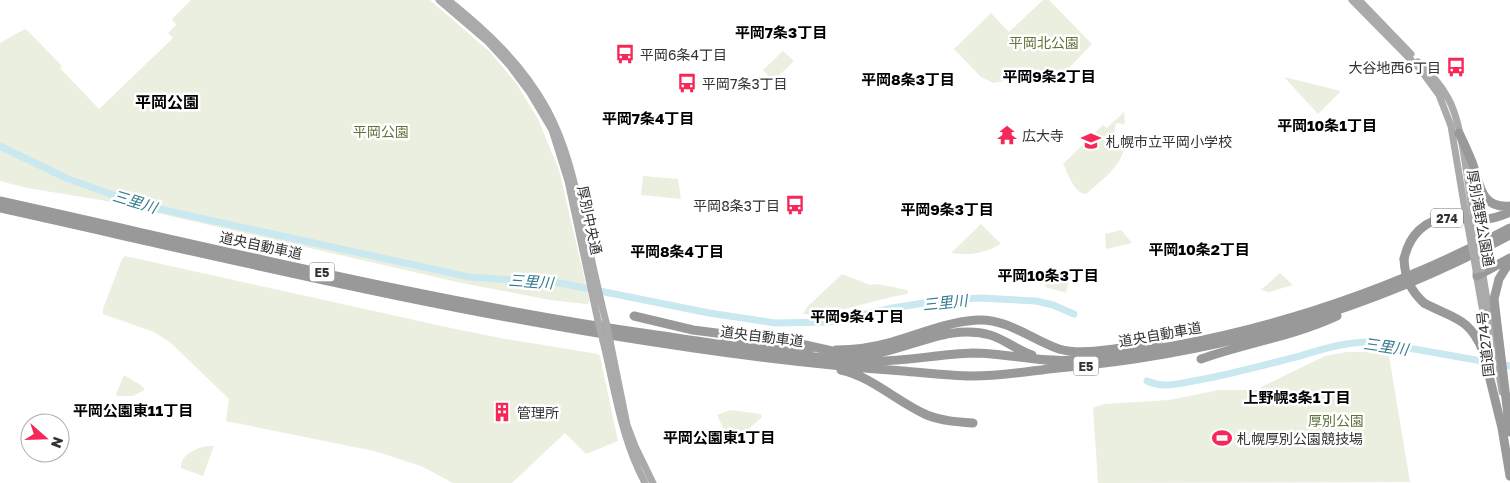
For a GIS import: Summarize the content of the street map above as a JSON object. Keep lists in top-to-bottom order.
{
  "streets": {
    "highway": [
      "274",
      "道央自動車道",
      "E5",
      "国道274号"
    ],
    "main road": ["厚別滝野公園通", "厚別中央通"]
  },
  "crossings": [
    ["274", "国道274号"],
    ["厚別滝野公園通", "国道274号"]
  ],
  "districts": [
    "平岡7条3丁目",
    "平岡9条2丁目",
    "平岡8条3丁目",
    "平岡公園",
    "平岡7条4丁目",
    "平岡10条1丁目",
    "平岡9条3丁目",
    "平岡10条2丁目",
    "平岡8条4丁目",
    "平岡10条3丁目",
    "平岡9条4丁目",
    "上野幌3条1丁目",
    "平岡公園東11丁目",
    "平岡公園東1丁目"
  ],
  "water": ["三里川"],
  "parks": ["平岡北公園", "平岡公園", "厚別公園"],
  "places": {
    "bus stop": [
      "平岡6条4丁目",
      "大谷地西6丁目",
      "平岡7条3丁目",
      "平岡8条3丁目"
    ],
    "temple": ["広大寺"],
    "school or university": ["札幌市立平岡小学校"],
    "building": ["管理所"],
    "sports": ["札幌厚別公園競技場"]
  },
  "north": "right"
}
